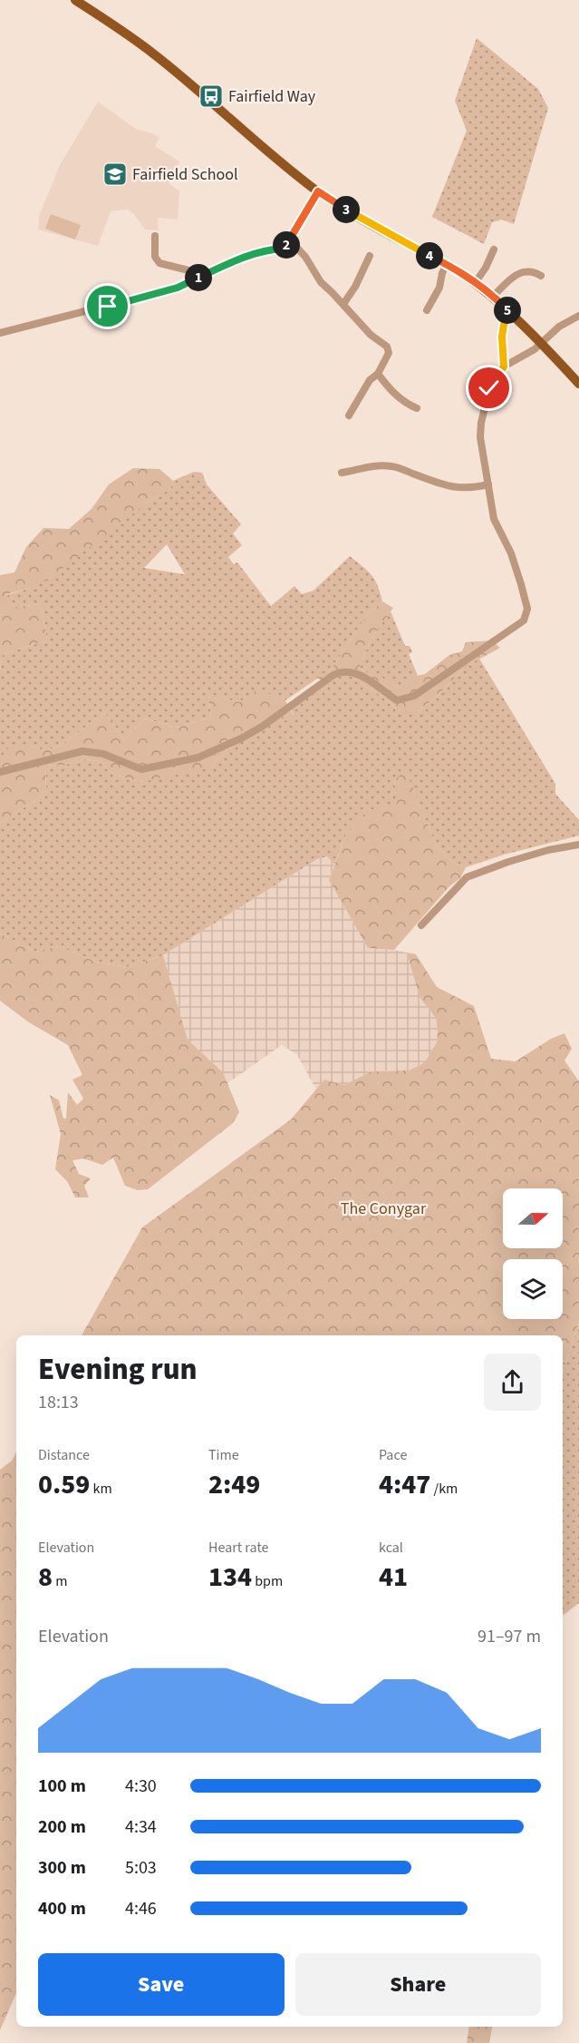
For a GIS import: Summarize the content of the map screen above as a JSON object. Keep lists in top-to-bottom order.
{
  "parks": ["The Conygar"],
  "places": {
    "bus stop": ["Fairfield Way"],
    "school or university": ["Fairfield School"]
  },
  "north": "right",
  "page": {
    "pins": [
      "3",
      "2",
      "4",
      "1",
      "5"
    ],
    "heading": ["Evening run", "18:13"],
    "stats": [
      ["Distance", "0.59 km"],
      ["Time", "2:49"],
      ["Pace", "4:47 /km"],
      ["Elevation", "8 m"],
      ["Heart rate", "134 bpm"],
      ["kcal", "41"]
    ],
    "chart": ["Elevation", "91–97 m"],
    "list": [
      {
        "name": "100 m",
        "note": "4:30"
      },
      {
        "name": "200 m",
        "note": "4:34"
      },
      {
        "name": "300 m",
        "note": "5:03"
      },
      {
        "name": "400 m",
        "note": "4:46"
      }
    ],
    "buttons": ["Save", "Share"]
  }
}
